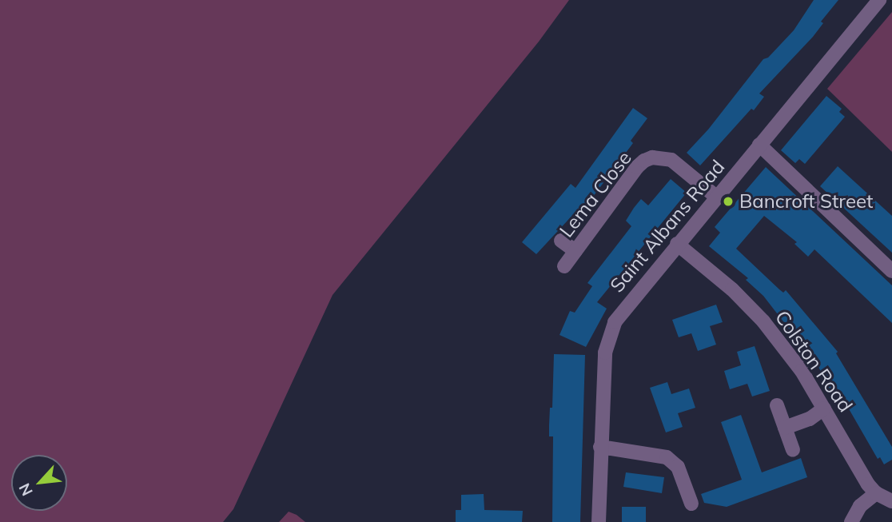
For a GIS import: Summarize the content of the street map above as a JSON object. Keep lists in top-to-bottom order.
{
  "streets": {
    "street": ["Lema Close", "Saint Albans Road", "Colston Road"]
  },
  "crossings": [
    ["Lema Close", "Saint Albans Road"],
    ["Saint Albans Road", "Colston Road"]
  ],
  "places": ["Bancroft Street"],
  "north": "bottom left"
}
